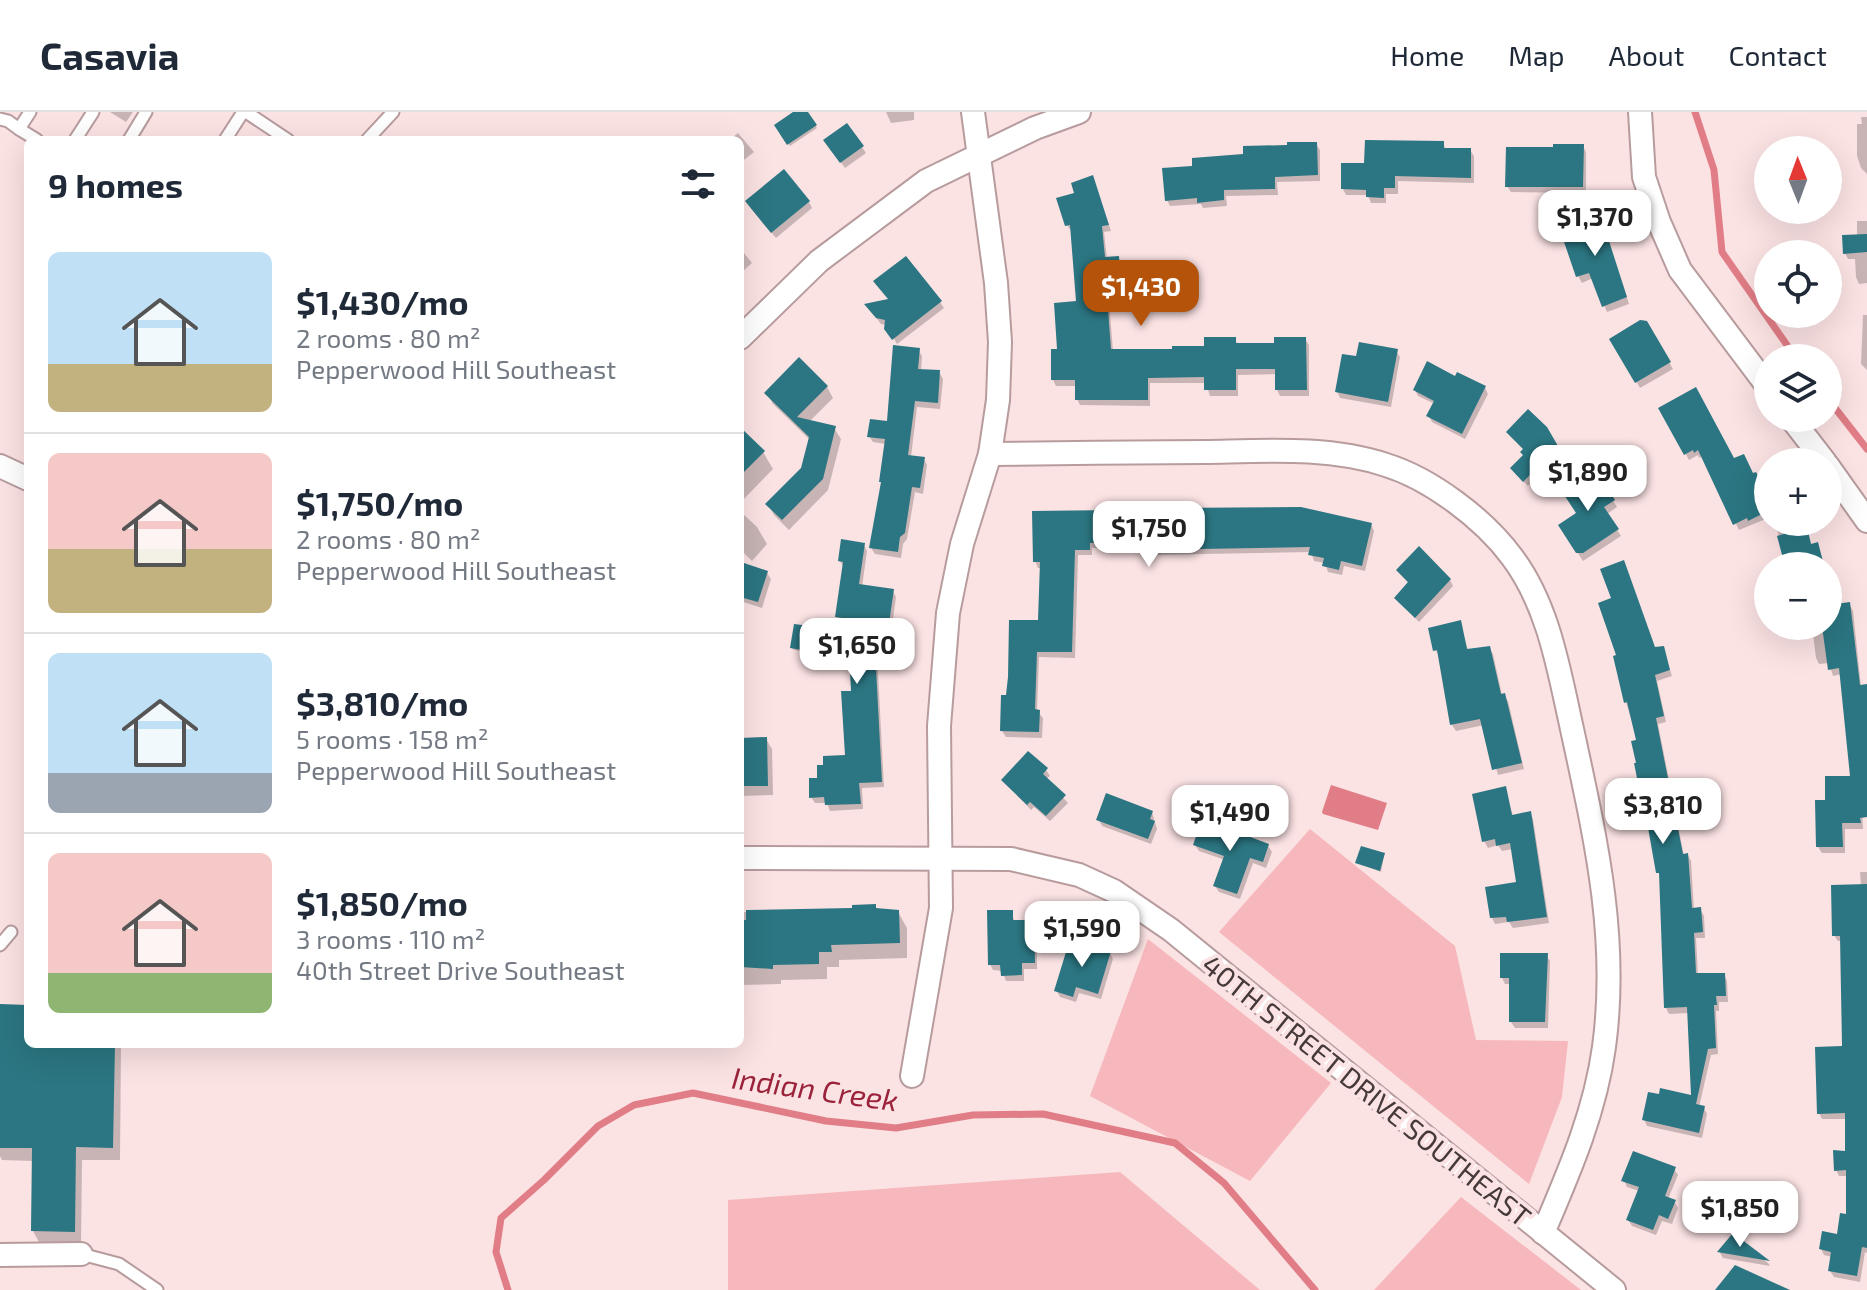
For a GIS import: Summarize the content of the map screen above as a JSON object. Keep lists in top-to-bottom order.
{
  "streets": {
    "street": ["40TH STREET DRIVE SOUTHEAST"]
  },
  "water": ["Indian Creek"],
  "north": "top",
  "page": {
    "header": "Casavia",
    "nav": [
      "Home",
      "Map",
      "About",
      "Contact"
    ],
    "map_buttons": ["+", "−"],
    "heading": "9 homes",
    "price": [
      "$1,370",
      "$1,430",
      "$1,890",
      "$1,750",
      "$1,650",
      "$3,810",
      "$1,490",
      "$1,590",
      "$1,850"
    ],
    "list": [
      {
        "name": "$1,430/mo",
        "note": "2 rooms · 80 m² · Pepperwood Hill Southeast"
      },
      {
        "name": "$1,750/mo",
        "note": "2 rooms · 80 m² · Pepperwood Hill Southeast"
      },
      {
        "name": "$3,810/mo",
        "note": "5 rooms · 158 m² · Pepperwood Hill Southeast"
      },
      {
        "name": "$1,850/mo",
        "note": "3 rooms · 110 m² · 40th Street Drive Southeast"
      }
    ]
  }
}
